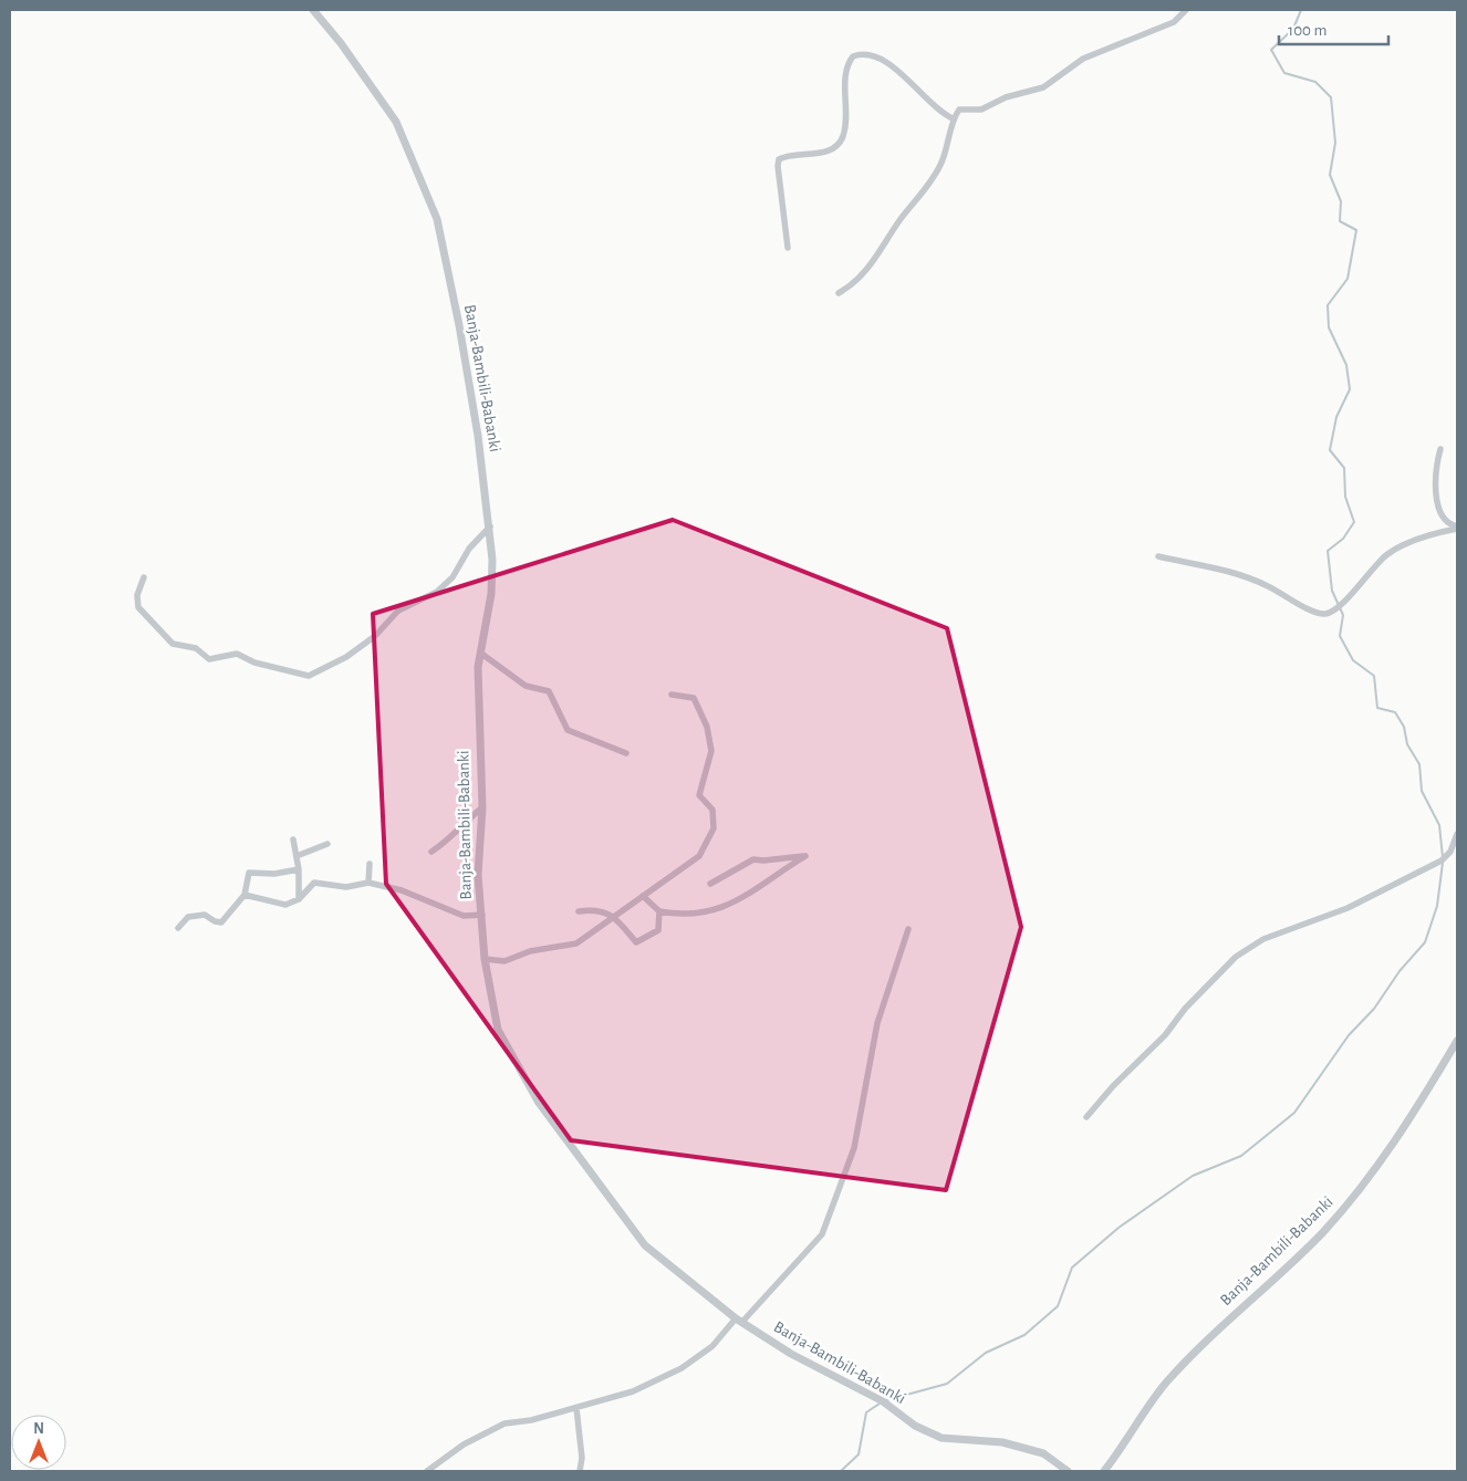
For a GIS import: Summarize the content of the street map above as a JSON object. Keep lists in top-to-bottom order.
{
  "streets": {
    "street": ["Banja-Bambili-Babanki"]
  },
  "scale_bar": "100 m",
  "north": "top"
}
